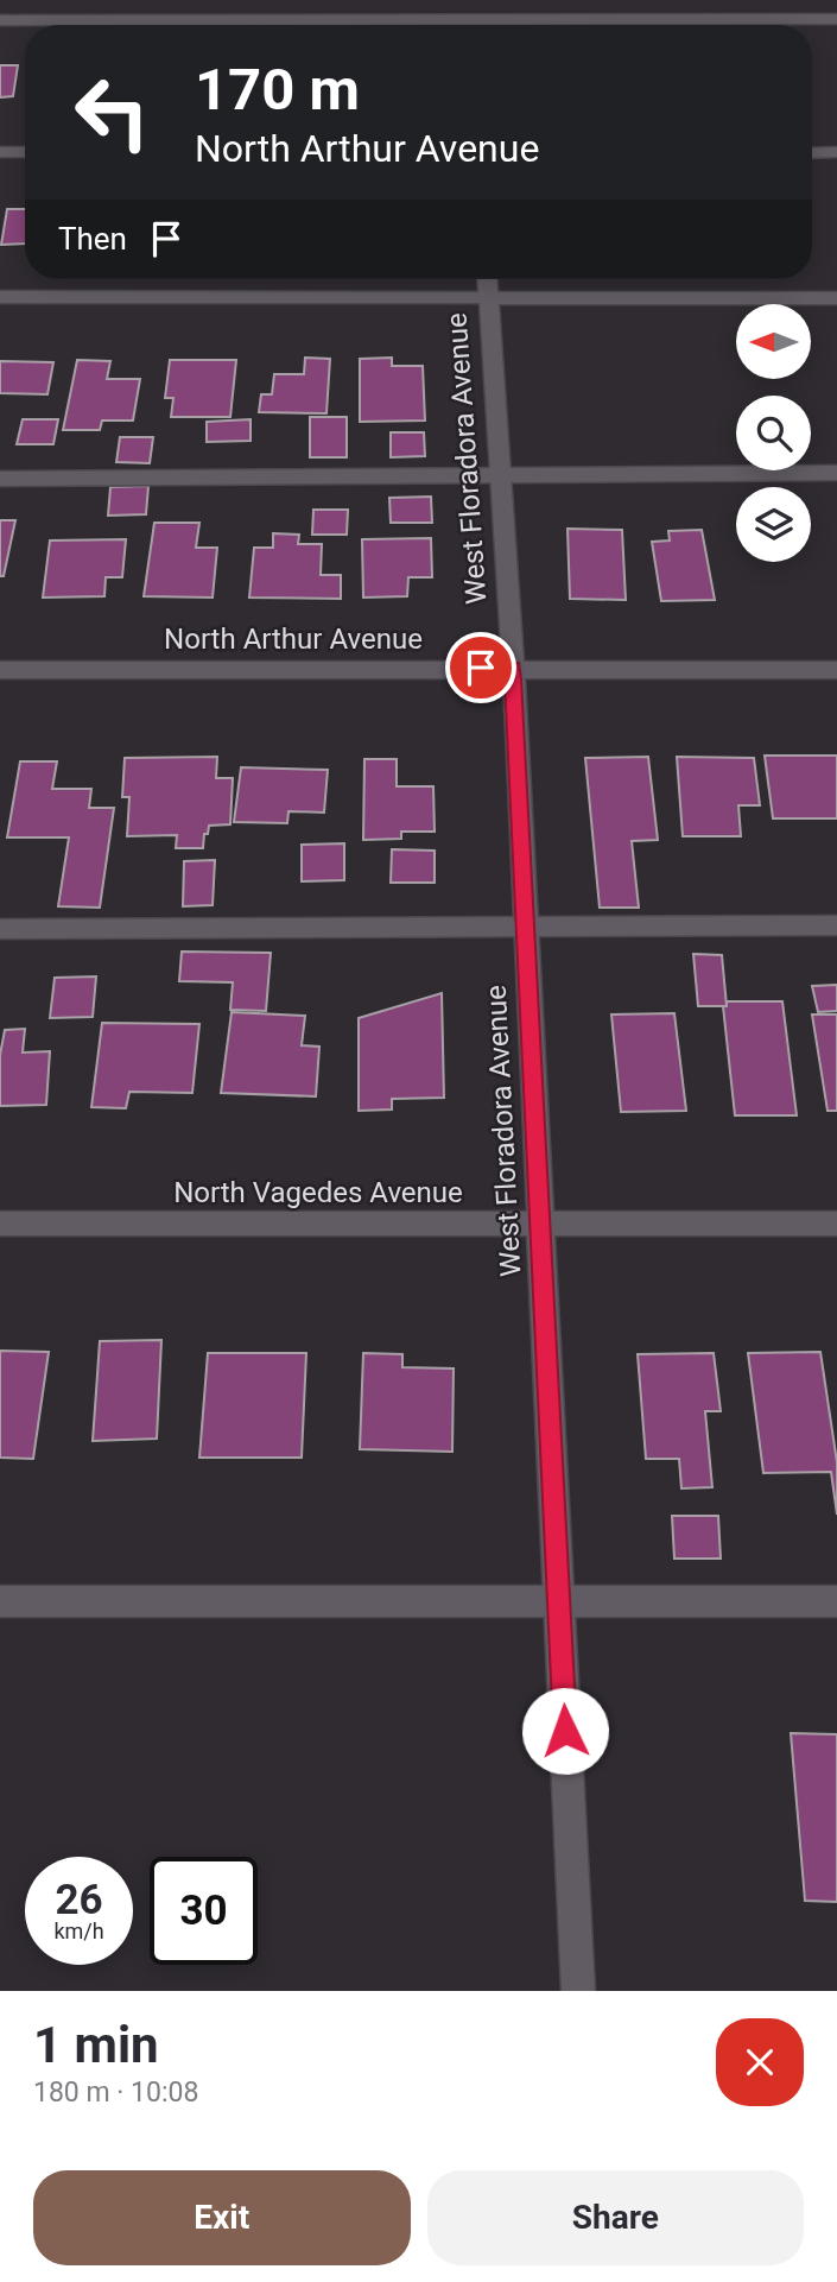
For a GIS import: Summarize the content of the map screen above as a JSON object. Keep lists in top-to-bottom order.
{
  "streets": {
    "street": ["West Floradora Avenue", "North Arthur Avenue", "North Vagedes Avenue"]
  },
  "crossings": [
    ["West Floradora Avenue", "North Arthur Avenue"],
    ["West Floradora Avenue", "North Vagedes Avenue"]
  ],
  "north": "left",
  "page": {
    "turn": ["170 m", "North Arthur Avenue"],
    "then": "Then",
    "speed": "26 km/h",
    "limit": "30",
    "heading": ["1 min", "180 m · 10:08"],
    "buttons": ["Exit", "Share"]
  }
}
